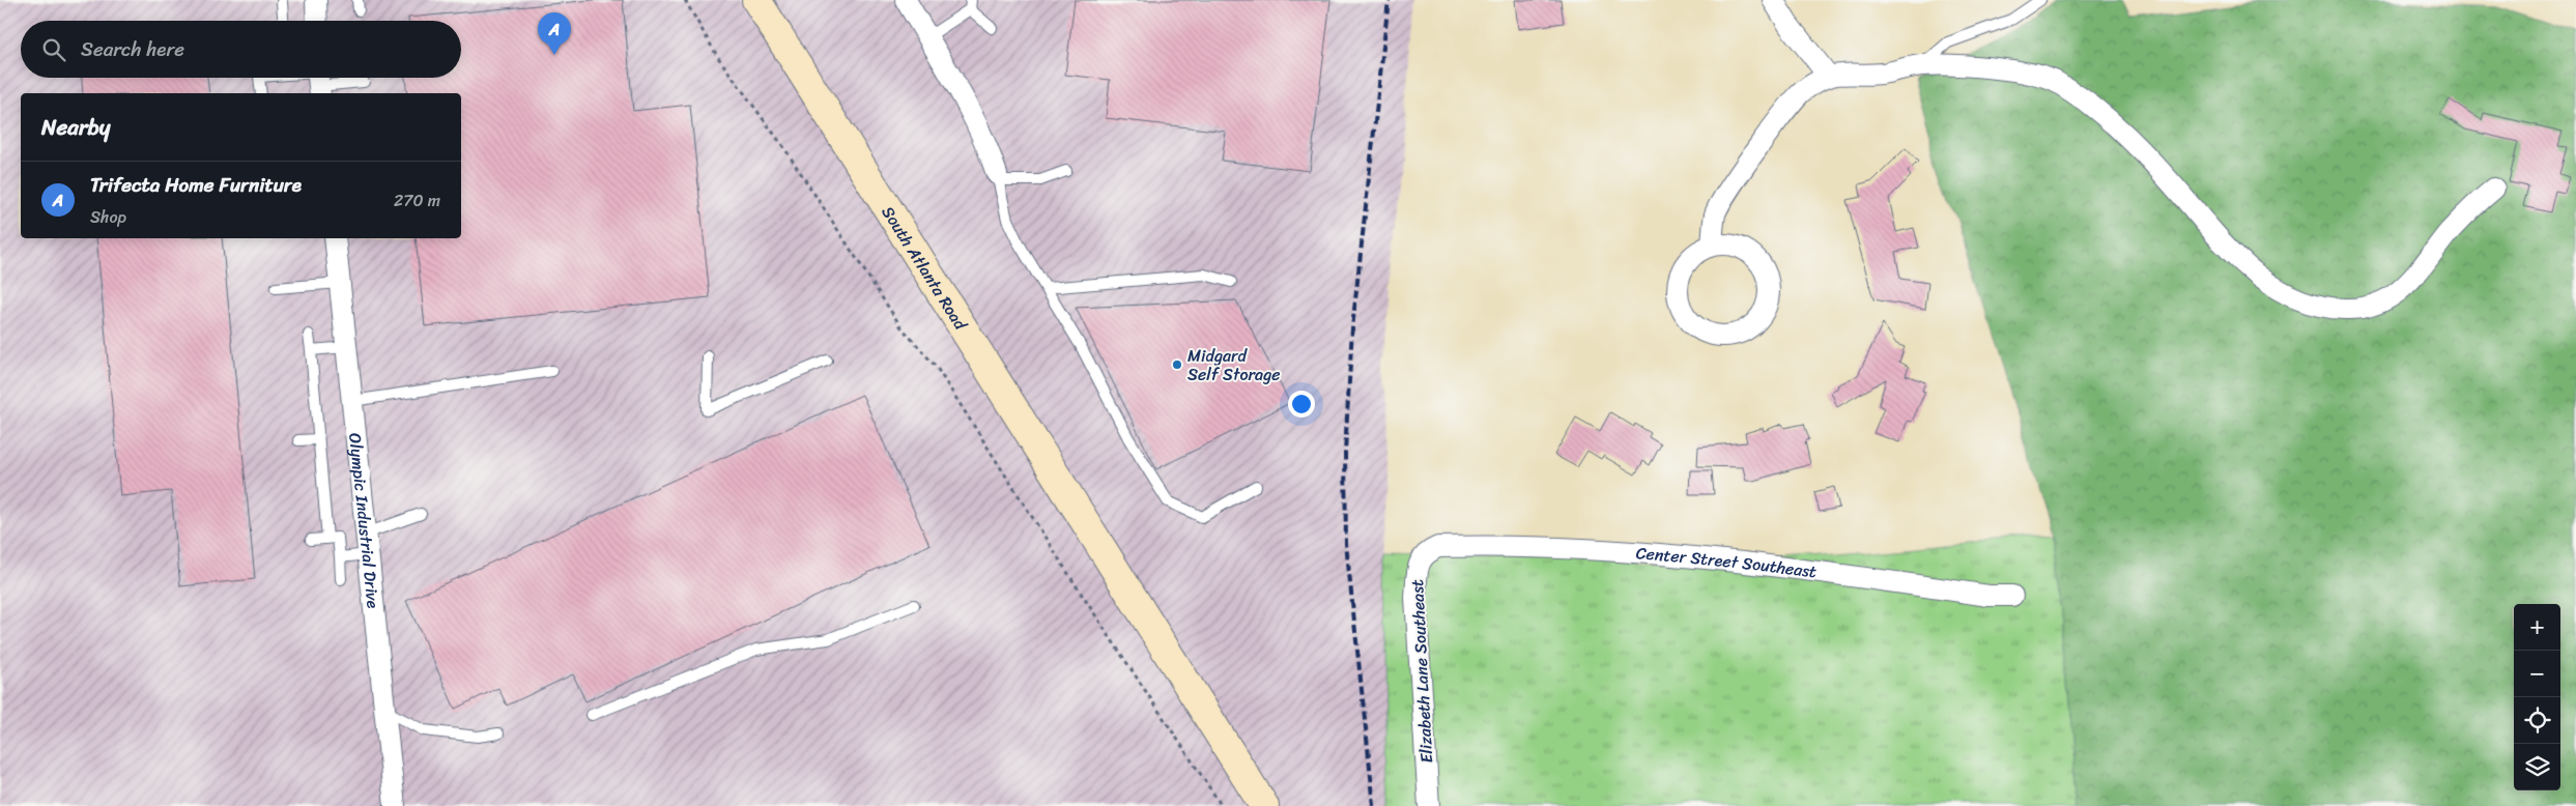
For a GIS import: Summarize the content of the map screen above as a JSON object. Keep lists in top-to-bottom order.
{
  "streets": {
    "main road": ["South Atlanta Road"],
    "street": ["Olympic Industrial Drive", "Center Street Southeast", "Elizabeth Lane Southeast"]
  },
  "crossings": [
    ["Center Street Southeast", "Elizabeth Lane Southeast"]
  ],
  "places": ["Midgard Self Storage"],
  "page": {
    "pins": "A",
    "search": "Search here",
    "heading": "Nearby",
    "list": [
      {
        "mark": "A",
        "name": "Trifecta Home Furniture",
        "note": "Shop",
        "value": "270 m"
      }
    ],
    "map_buttons": ["+", "−"]
  }
}
